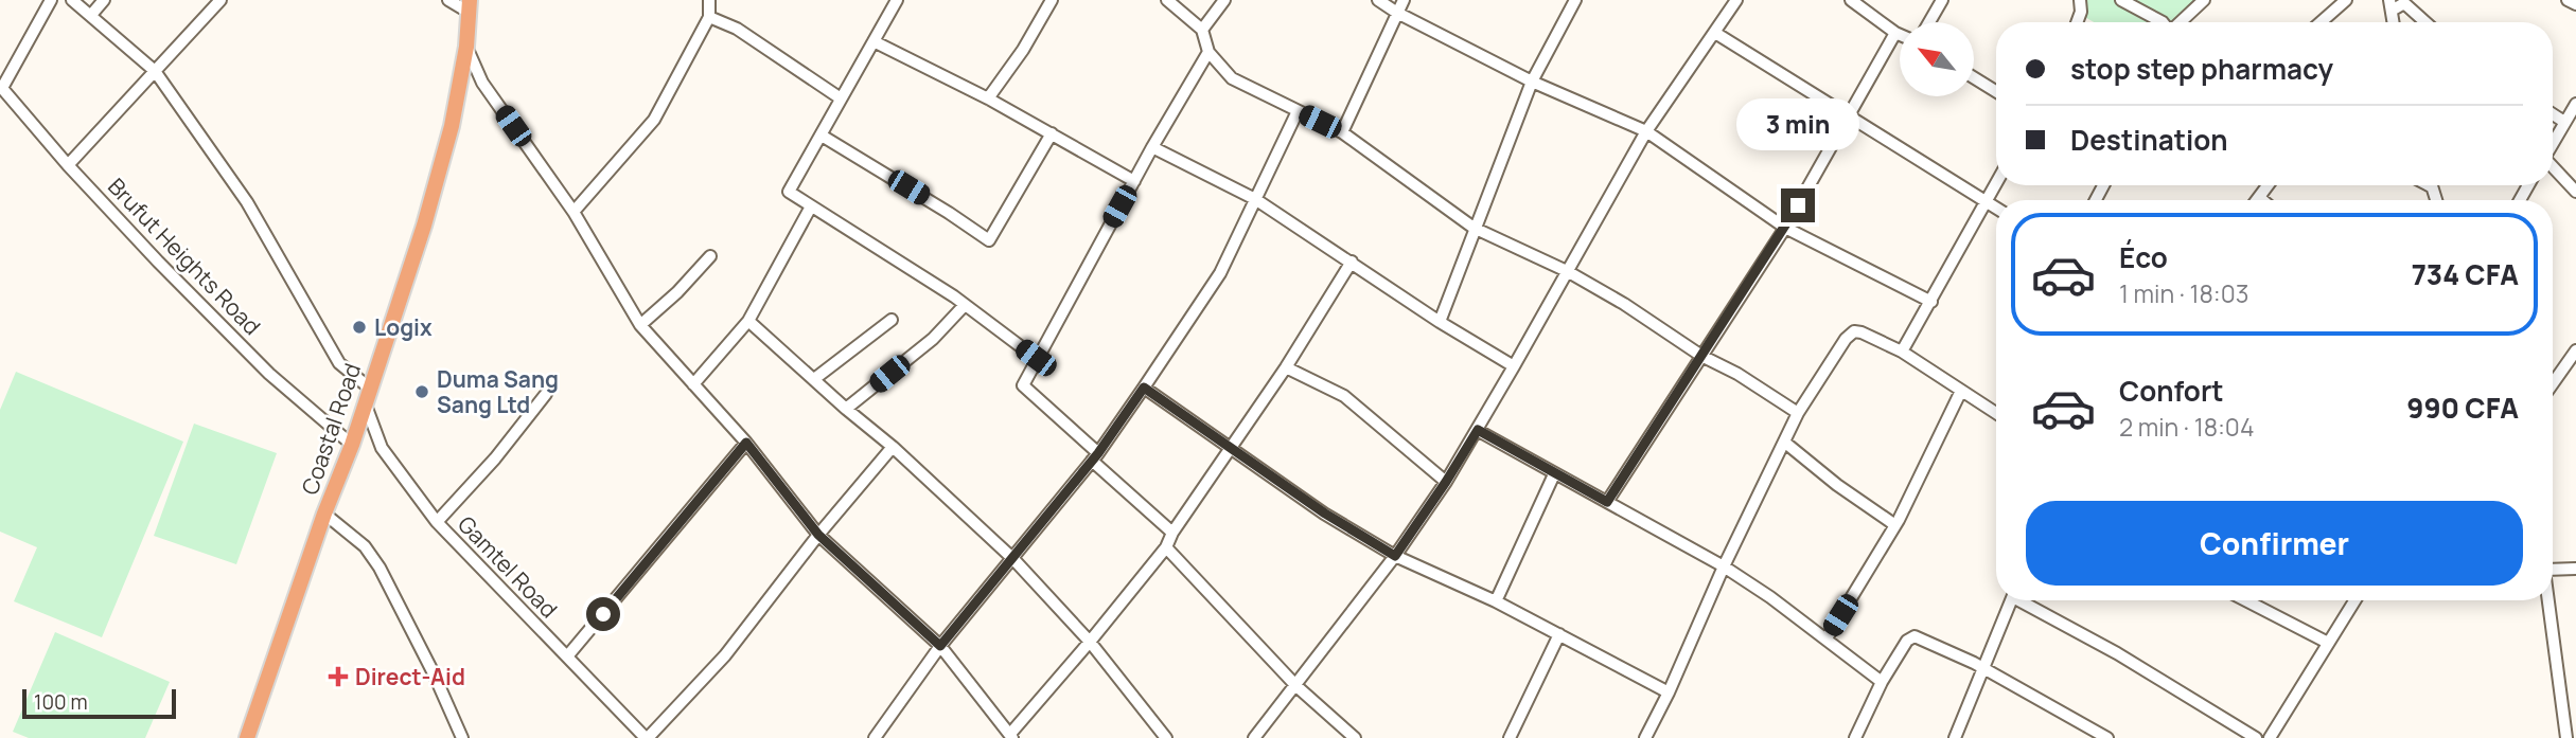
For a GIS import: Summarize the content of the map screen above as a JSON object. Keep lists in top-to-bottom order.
{
  "streets": {
    "main road": ["Coastal Road"],
    "street": ["Brufut Heights Road", "Gamtel Road"]
  },
  "crossings": [
    ["Brufut Heights Road", "Coastal Road"],
    ["Coastal Road", "Gamtel Road"]
  ],
  "places": {
    "other": ["Logix", "Duma Sang Sang Ltd"],
    "health": ["Direct-Aid"]
  },
  "scale_bar": "100 m",
  "north": "top left",
  "page": {
    "banner": ["stop step pharmacy", "Destination"],
    "bubble": "3 min",
    "list": [
      {
        "name": "Éco",
        "note": "1 min · 18:03",
        "value": "734 CFA"
      },
      {
        "name": "Confort",
        "note": "2 min · 18:04",
        "value": "990 CFA"
      }
    ],
    "buttons": "Confirmer",
    "scale": "100 m"
  }
}
